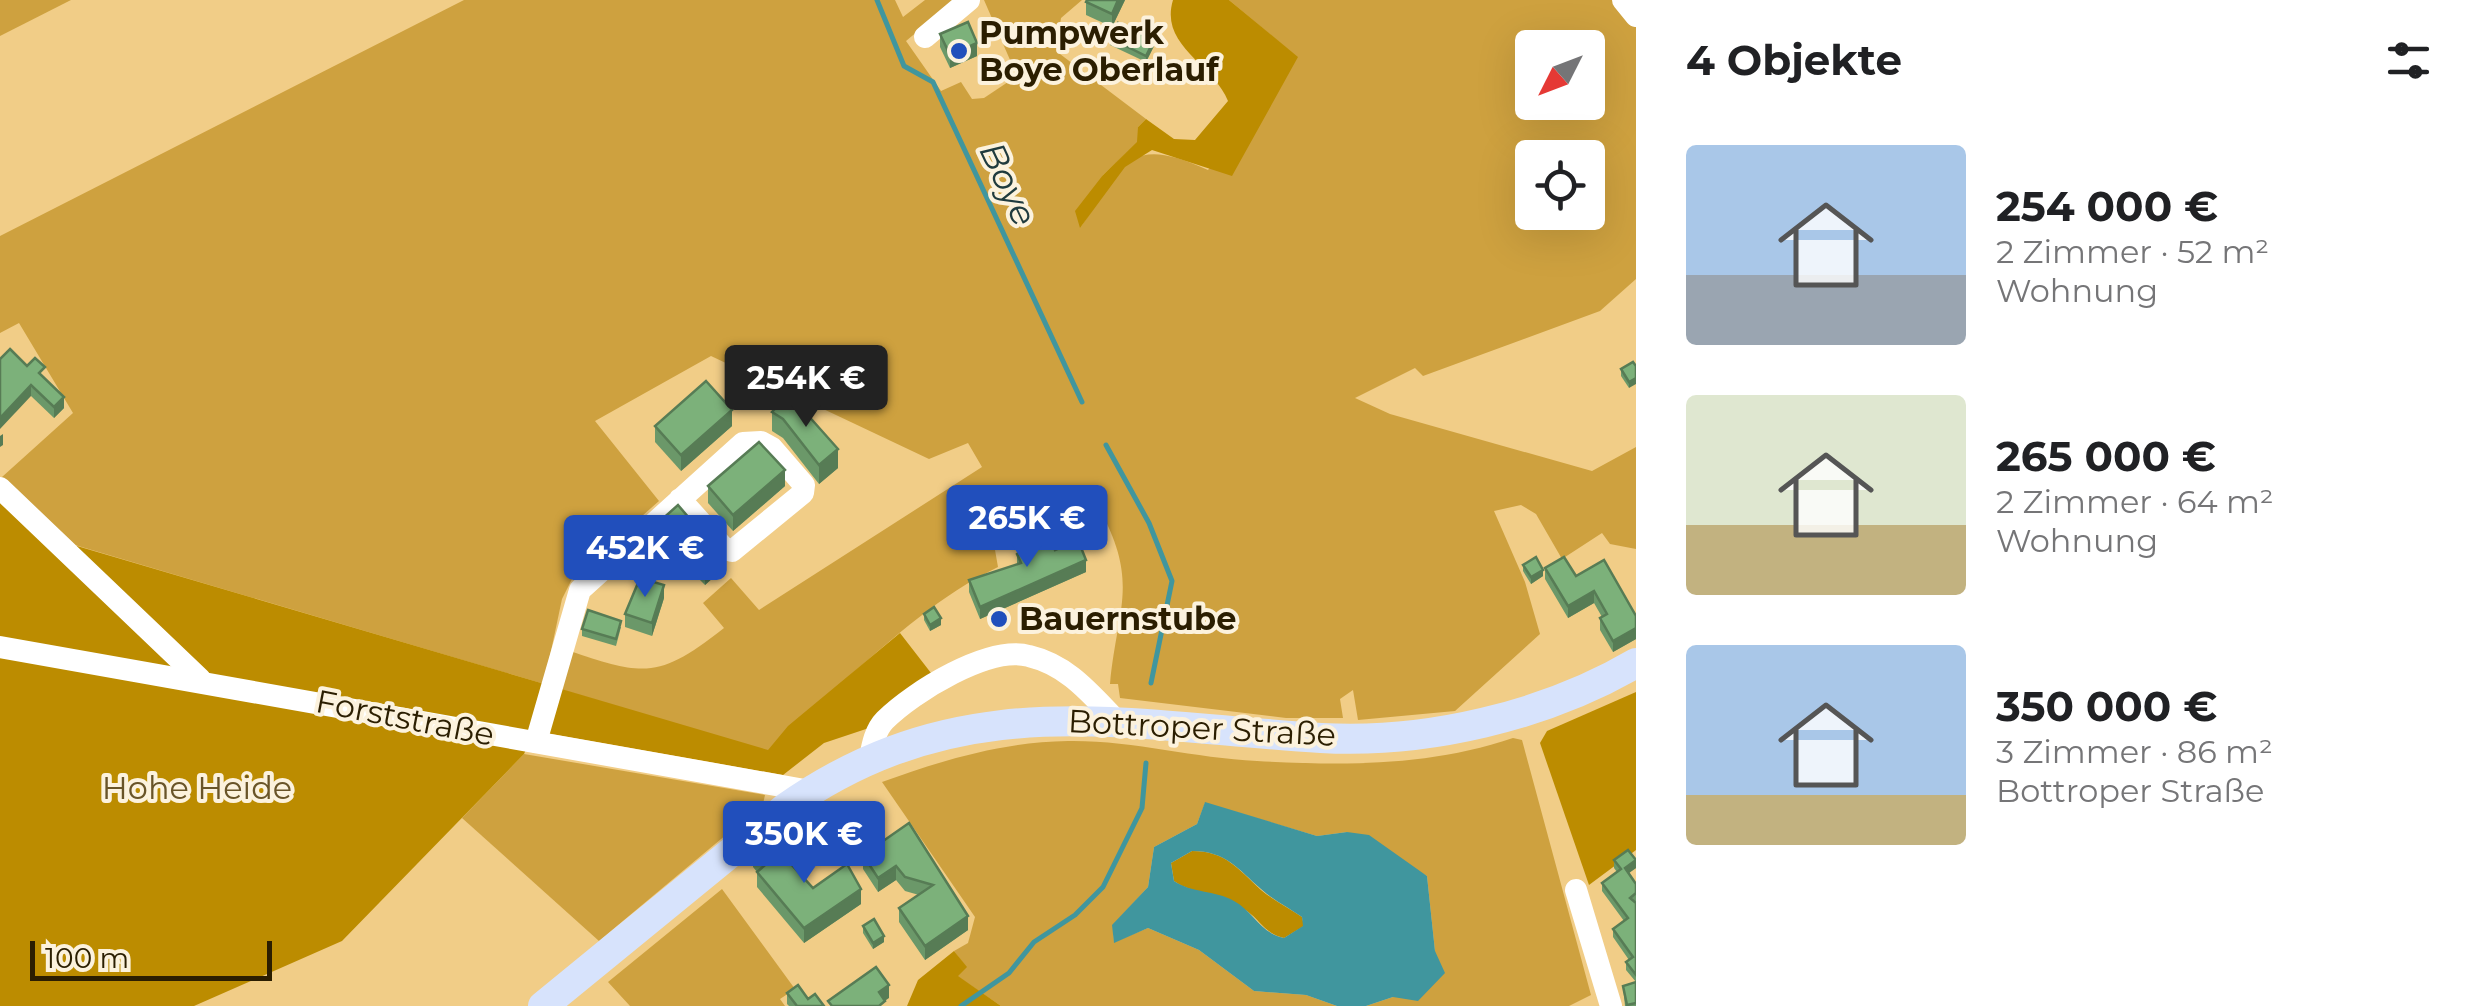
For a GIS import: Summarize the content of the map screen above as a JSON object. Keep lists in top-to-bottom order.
{
  "streets": {
    "main road": ["Bottroper Straße"],
    "street": ["Forststraße"]
  },
  "crossings": [
    ["Forststraße", "Bottroper Straße"]
  ],
  "water": ["Boye"],
  "parks": ["Hohe Heide"],
  "places": ["Pumpwerk Boye Oberlauf", "Bauernstube"],
  "scale_bar": "100 m",
  "north": "bottom left",
  "page": {
    "heading": "4 Objekte",
    "list": [
      {
        "name": "254 000 €",
        "note": "2 Zimmer · 52 m² · Wohnung"
      },
      {
        "name": "265 000 €",
        "note": "2 Zimmer · 64 m² · Wohnung"
      },
      {
        "name": "350 000 €",
        "note": "3 Zimmer · 86 m² · Bottroper Straße"
      }
    ],
    "price": [
      "254K €",
      "265K €",
      "452K €",
      "350K €"
    ],
    "scale": "100 m"
  }
}
